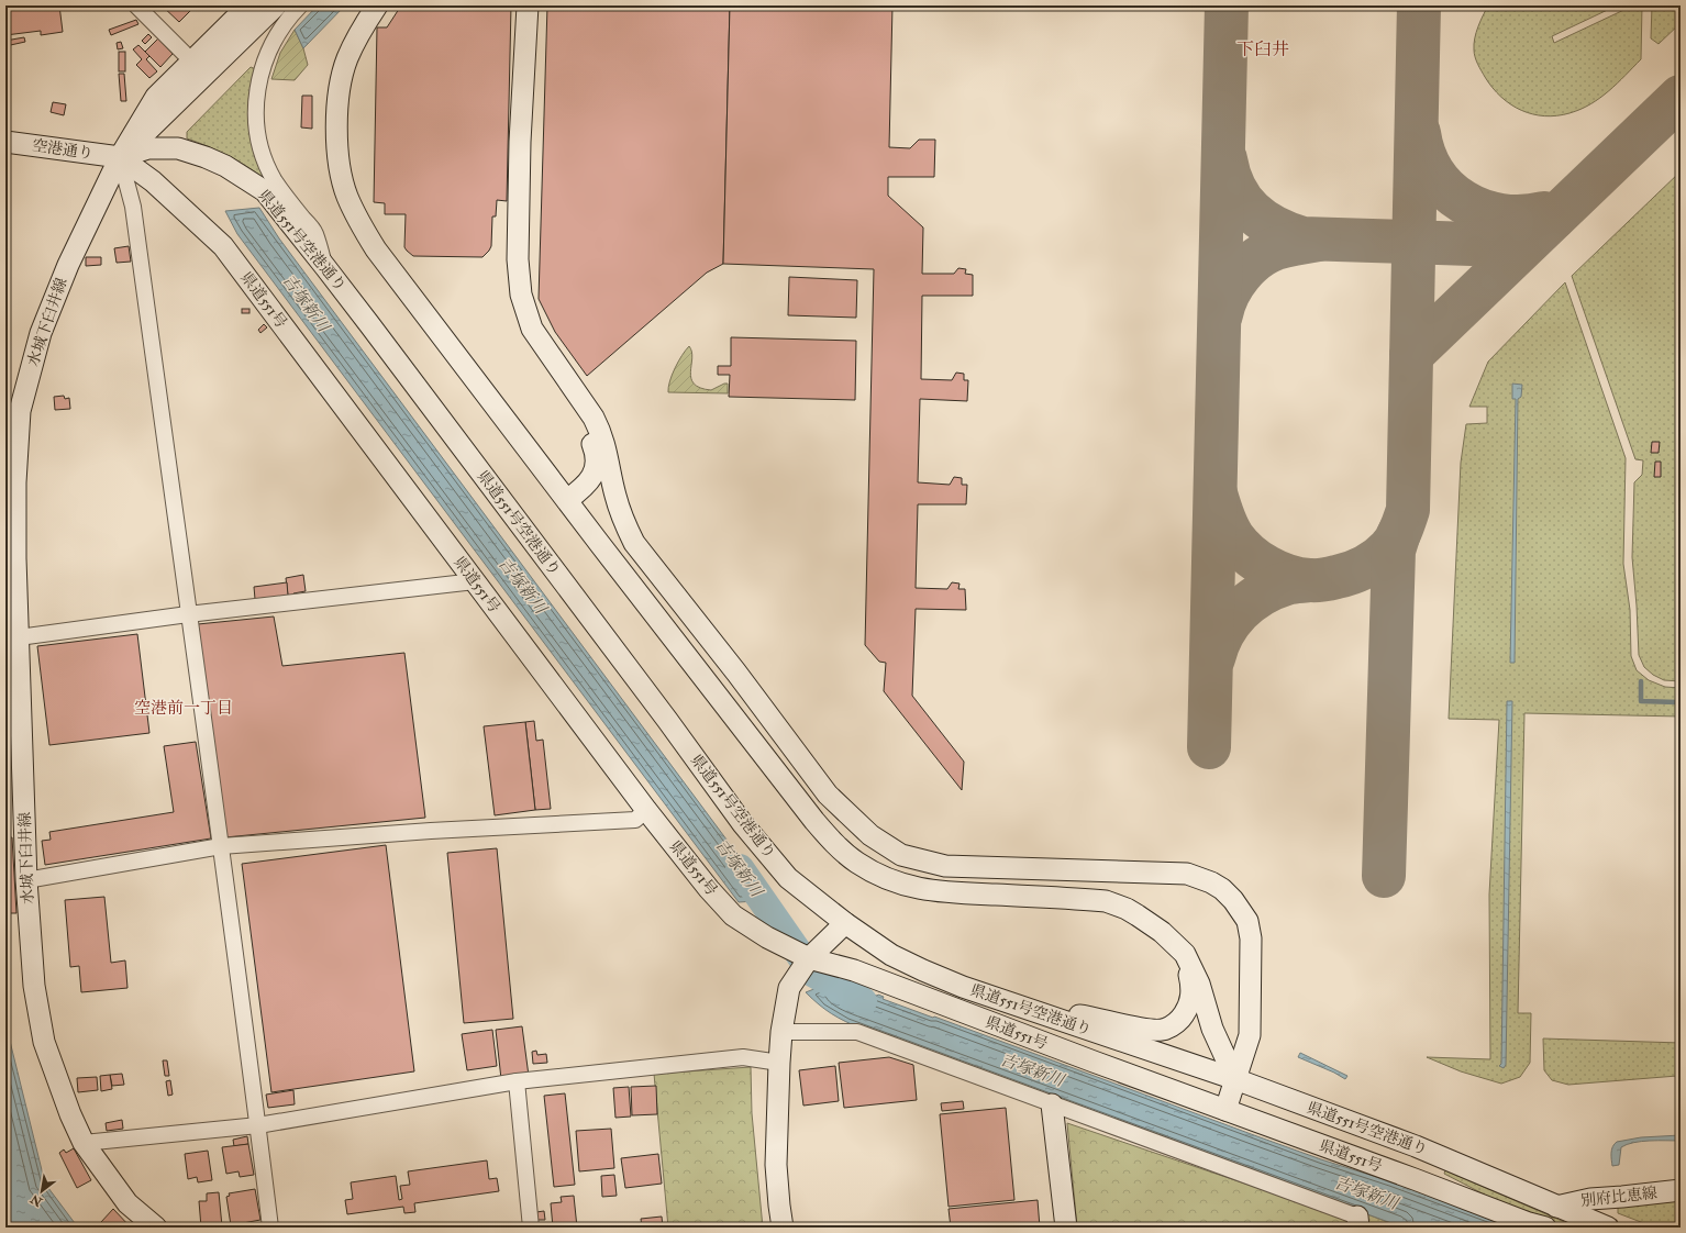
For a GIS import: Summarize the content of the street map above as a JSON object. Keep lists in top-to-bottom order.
{
  "streets": {
    "main road": [
      "空港通り",
      "県道551号空港通り",
      "県道551号",
      "水城下臼井線",
      "別府比恵線"
    ]
  },
  "crossings": [
    ["空港通り", "県道551号空港通り"],
    ["空港通り", "県道551号"],
    ["空港通り", "水城下臼井線"],
    ["県道551号空港通り", "県道551号"],
    ["県道551号空港通り", "水城下臼井線"],
    ["県道551号空港通り", "別府比恵線"],
    ["県道551号", "水城下臼井線"]
  ],
  "districts": ["下臼井", "空港前一丁目"],
  "water": ["吉塚新川"],
  "north": "bottom left"
}
